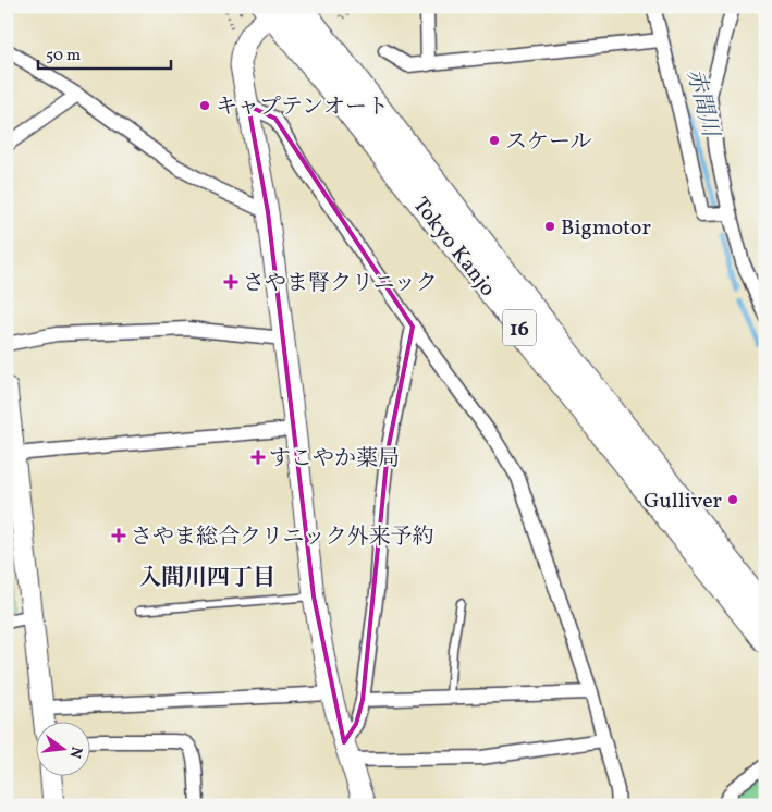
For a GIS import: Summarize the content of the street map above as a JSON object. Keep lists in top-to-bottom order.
{
  "streets": {
    "highway": ["Tokyo Kanjo", "16"]
  },
  "districts": ["入間川四丁目"],
  "water": ["赤間川"],
  "places": {
    "other": [
      "キャプテンオート",
      "スケール",
      "Bigmotor",
      "Gulliver"
    ],
    "health": ["さやま腎クリニック", "すこやか薬局", "さやま総合クリニック外来予約"]
  },
  "scale_bar": "50 m",
  "north": "right"
}
